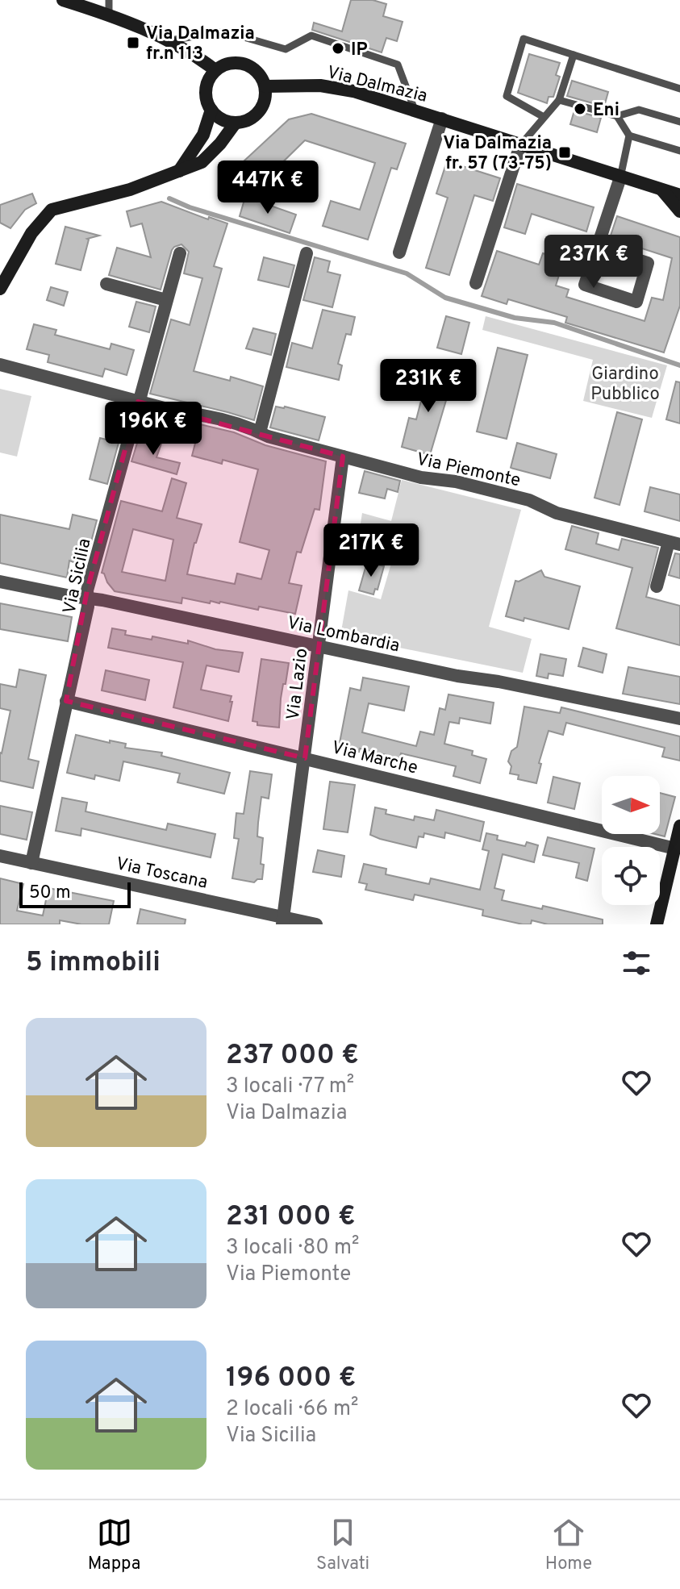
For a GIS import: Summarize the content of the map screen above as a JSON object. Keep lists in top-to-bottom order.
{
  "streets": {
    "main road": ["Via Dalmazia"],
    "street": [
      "Via Piemonte",
      "Via Sicilia",
      "Via Lombardia",
      "Via Lazio",
      "Via Marche",
      "Via Toscana"
    ]
  },
  "crossings": [
    ["Via Piemonte", "Via Sicilia"],
    ["Via Piemonte", "Via Lazio"],
    ["Via Sicilia", "Via Lombardia"],
    ["Via Sicilia", "Via Marche"],
    ["Via Sicilia", "Via Toscana"],
    ["Via Lombardia", "Via Lazio"],
    ["Via Lazio", "Via Marche"],
    ["Via Lazio", "Via Toscana"]
  ],
  "parks": ["Giardino Pubblico"],
  "places": {
    "transit": ["Via Dalmazia fr.n 113", "Via Dalmazia fr. 57 (73-75)"],
    "other": ["IP", "Eni"]
  },
  "scale_bar": "50 m",
  "north": "right",
  "page": {
    "price": [
      "447K €",
      "237K €",
      "231K €",
      "196K €",
      "217K €"
    ],
    "scale": "50 m",
    "heading": "5 immobili",
    "list": [
      {
        "name": "237 000 €",
        "note": "3 locali · 77 m² · Via Dalmazia"
      },
      {
        "name": "231 000 €",
        "note": "3 locali · 80 m² · Via Piemonte"
      },
      {
        "name": "196 000 €",
        "note": "2 locali · 66 m² · Via Sicilia"
      }
    ],
    "tabs": ["Mappa", "Salvati", "Home"]
  }
}
